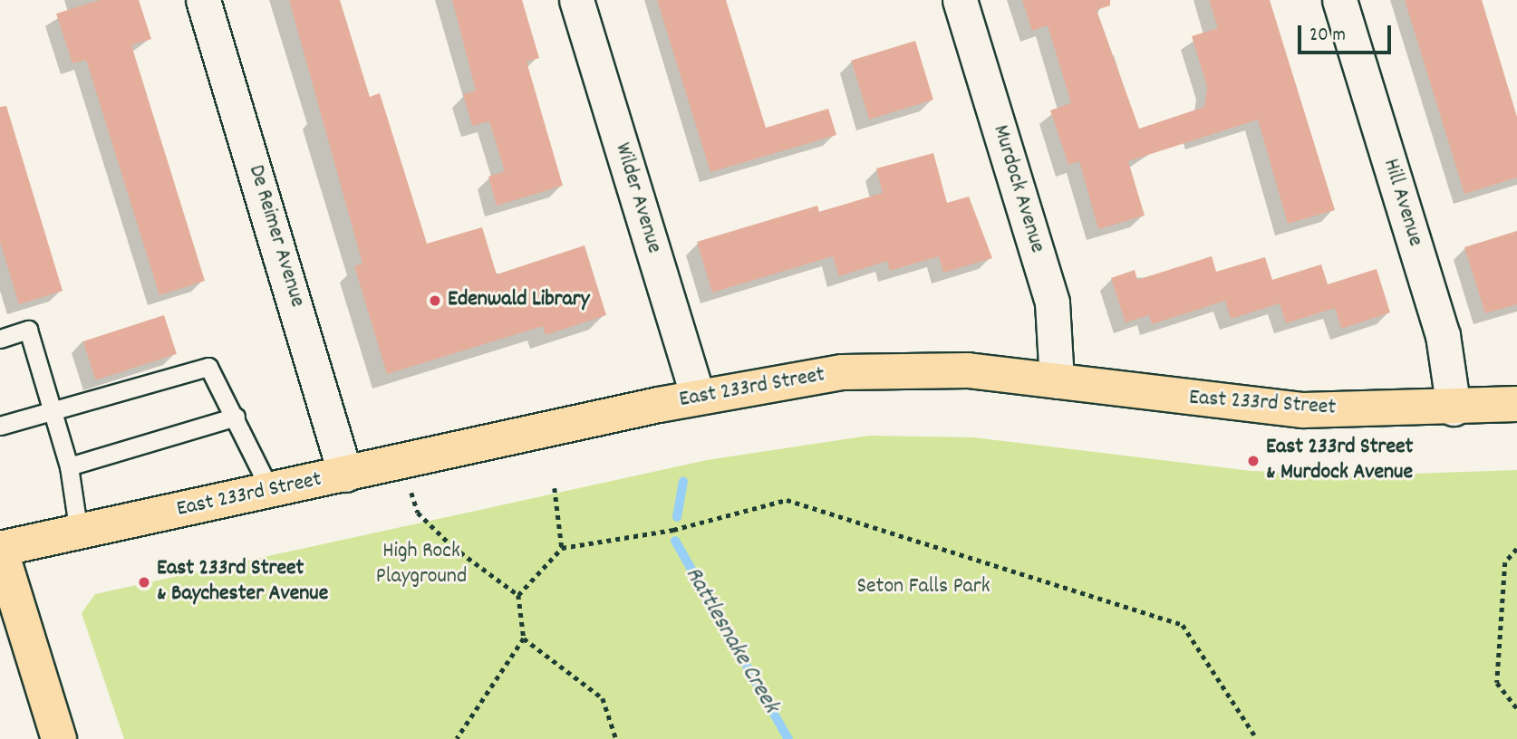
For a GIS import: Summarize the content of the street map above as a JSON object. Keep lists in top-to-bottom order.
{
  "streets": {
    "main road": ["East 233rd Street"],
    "street": [
      "Murdock Avenue",
      "Wilder Avenue",
      "Hill Avenue",
      "De Reimer Avenue"
    ]
  },
  "crossings": [
    ["Murdock Avenue", "East 233rd Street"],
    ["Wilder Avenue", "East 233rd Street"],
    ["Hill Avenue", "East 233rd Street"],
    ["De Reimer Avenue", "East 233rd Street"]
  ],
  "water": ["Rattlesnake Creek"],
  "parks": ["High Rock Playground", "Seton Falls Park"],
  "places": ["Edenwald Library", "East 233rd Street & Murdock Avenue", "East 233rd Street & Baychester Avenue"],
  "scale_bar": "20 m"
}
